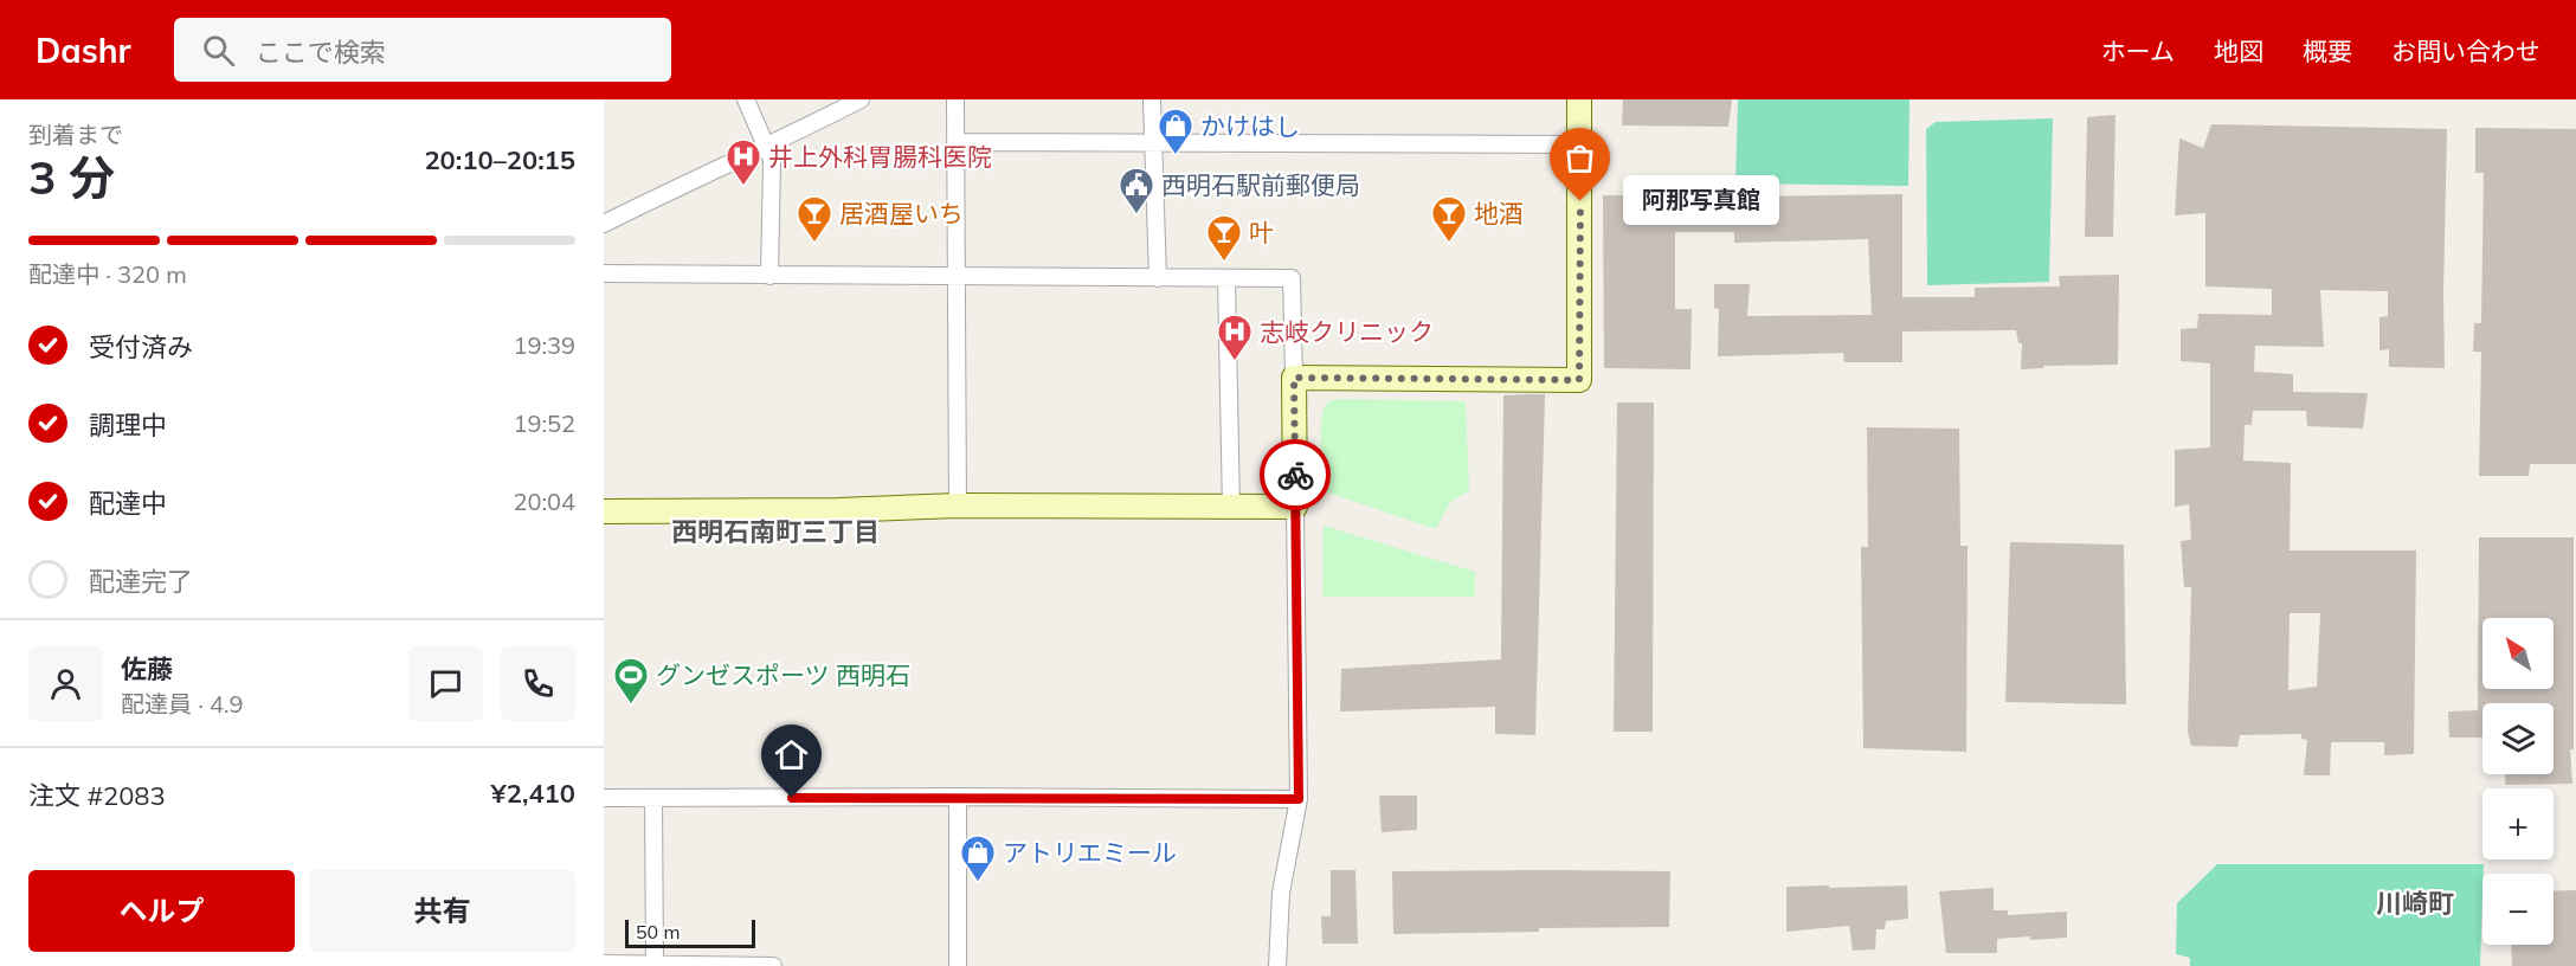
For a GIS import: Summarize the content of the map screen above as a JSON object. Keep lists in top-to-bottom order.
{
  "districts": ["西明石南町三丁目", "川崎町"],
  "places": {
    "shop": ["かけはし", "アトリエミール"],
    "hospital": ["井上外科胃腸科医院", "志岐クリニック"],
    "other": ["阿那写真館"],
    "public building": ["西明石駅前郵便局"],
    "bar": ["居酒屋いち", "地酒", "叶"],
    "sports": ["グンゼスポーツ 西明石"]
  },
  "scale_bar": "50 m",
  "north": "top left",
  "page": {
    "header": "Dashr",
    "search": "ここで検索",
    "nav": [
      "ホーム",
      "地図",
      "概要",
      "お問い合わせ"
    ],
    "heading": ["3 分", "到着まで", "20:10–20:15"],
    "panel": [
      "佐藤",
      "配達員 · 4.9",
      "注文 #2083",
      "¥2,410"
    ],
    "bubble": "阿那写真館",
    "bar": "配達中 · 320 m",
    "list": [
      ["受付済み", "19:39"],
      ["調理中", "19:52"],
      ["配達中", "20:04"],
      "配達完了"
    ],
    "map_buttons": ["+", "−"],
    "buttons": ["ヘルプ", "共有"],
    "scale": "50 m"
  }
}
